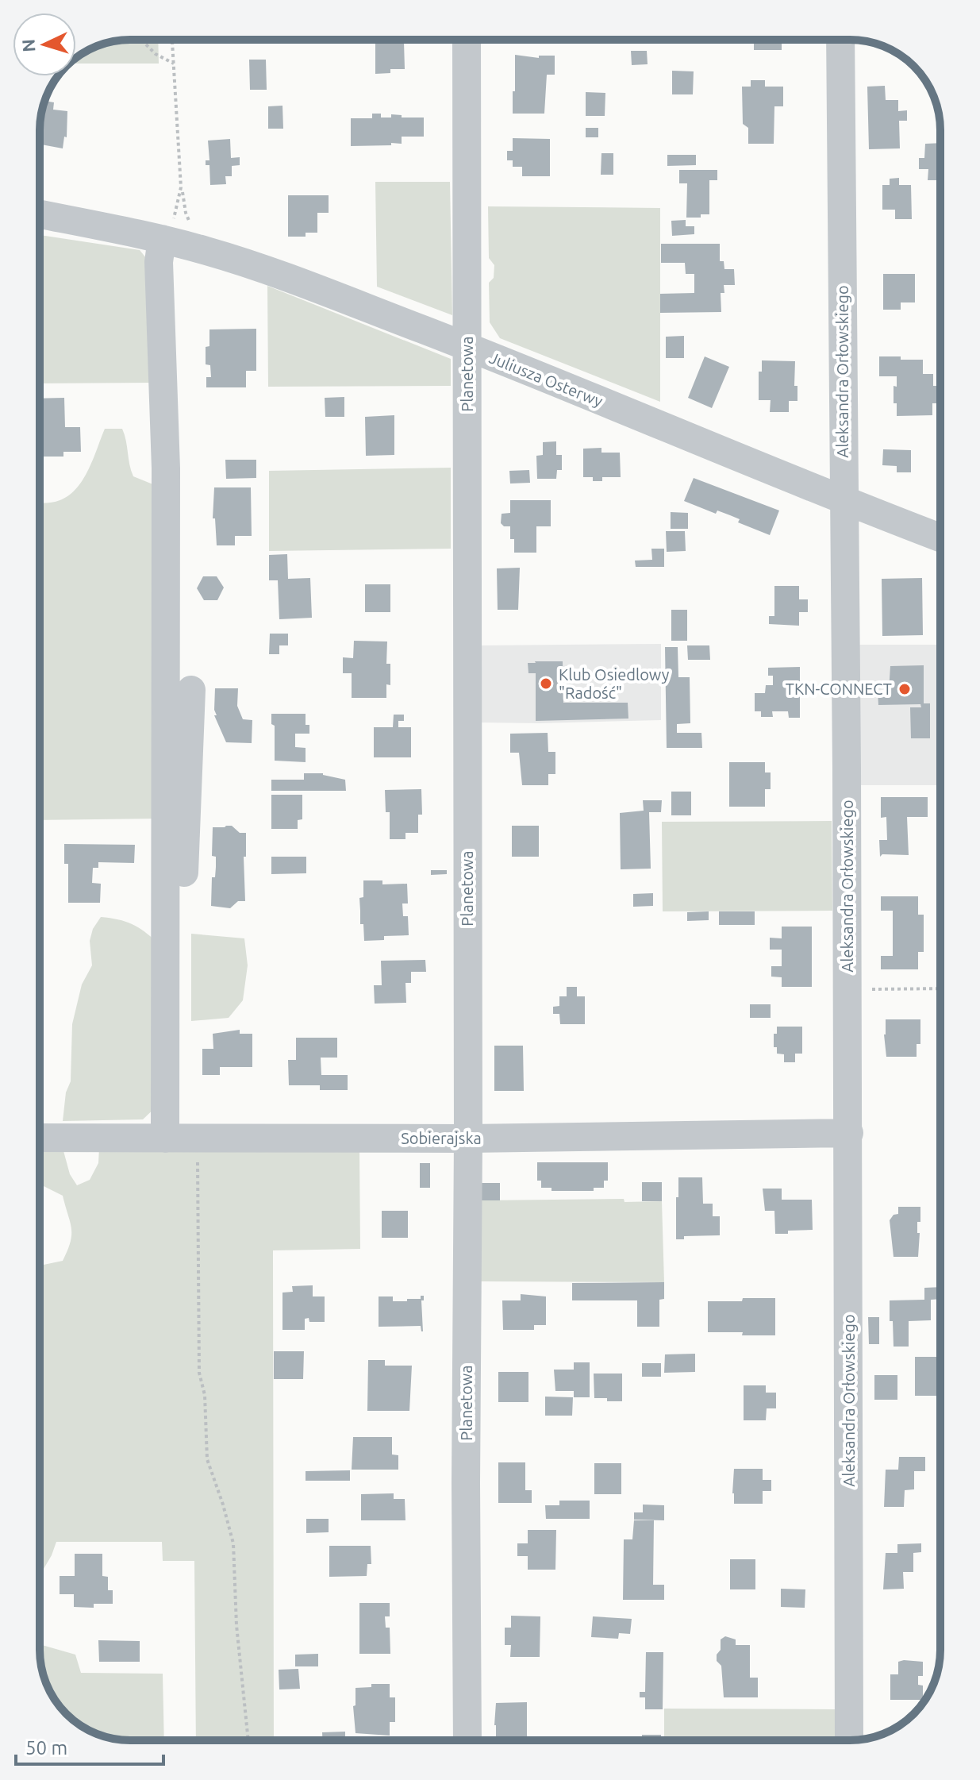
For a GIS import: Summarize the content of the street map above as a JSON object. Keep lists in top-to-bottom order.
{
  "streets": {
    "street": [
      "Aleksandra Orłowskiego",
      "Planetowa",
      "Juliusza Osterwy",
      "Sobierajska"
    ]
  },
  "crossings": [
    ["Aleksandra Orłowskiego", "Juliusza Osterwy"],
    ["Aleksandra Orłowskiego", "Sobierajska"],
    ["Planetowa", "Juliusza Osterwy"],
    ["Planetowa", "Sobierajska"]
  ],
  "places": ["Klub Osiedlowy \"Radość\"", "TKN-CONNECT"],
  "scale_bar": "50 m",
  "north": "left"
}
